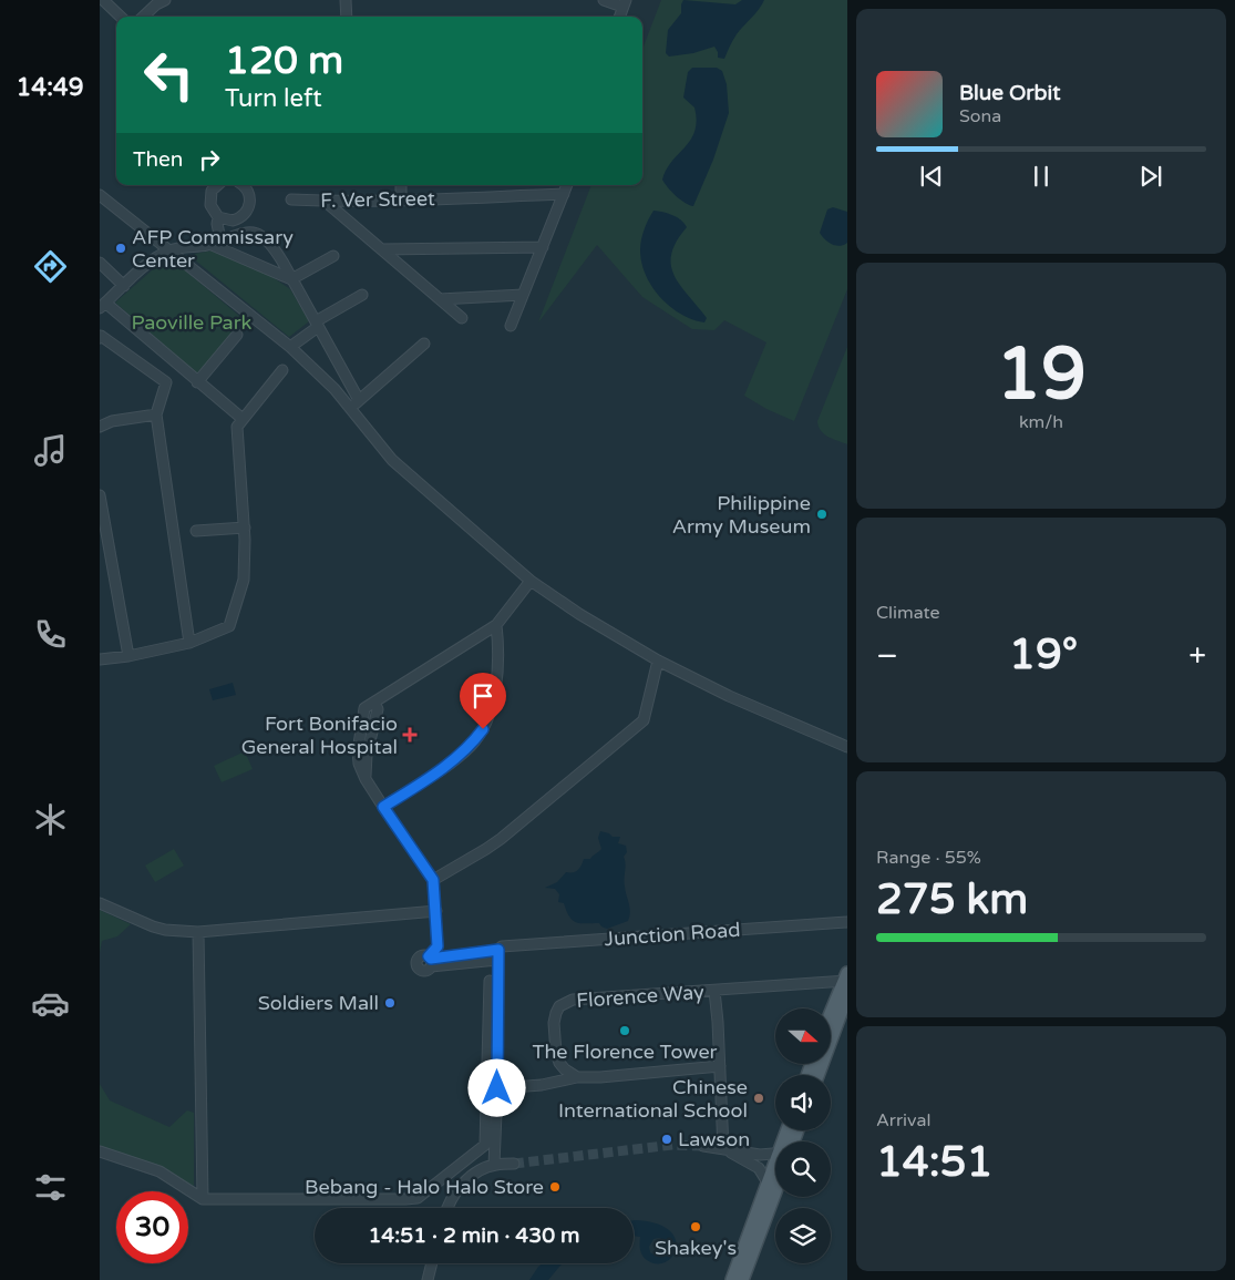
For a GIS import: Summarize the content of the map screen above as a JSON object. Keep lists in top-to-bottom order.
{
  "streets": {
    "street": ["F. Ver Street", "Junction Road", "Florence Way"]
  },
  "parks": ["Paoville Park"],
  "places": {
    "other": [
      "AFP Commissary Center",
      "Philippine Army Museum",
      "Soldiers Mall",
      "The Florence Tower",
      "Chinese International School",
      "Lawson",
      "Bebang - Halo Halo Store",
      "Shakey's"
    ],
    "health": ["Fort Bonifacio General Hospital"]
  },
  "north": "right",
  "page": {
    "tabs": "14:49",
    "turn": ["120 m", "Turn left"],
    "song": ["Blue Orbit", "Sona"],
    "then": "Then",
    "tile": [
      ["19", "km/h"],
      "Climate",
      ["Range · 55%", "275 km"],
      ["Arrival", "14:51"]
    ],
    "heat": ["−", "19°", "+"],
    "limit": "30",
    "trip": "14:51 · 2 min · 430 m"
  }
}
